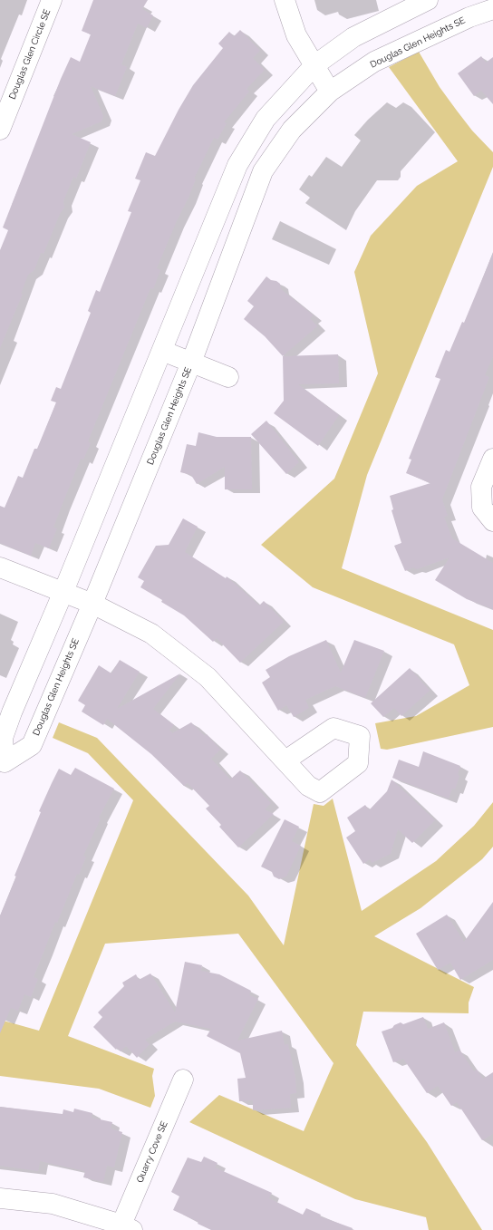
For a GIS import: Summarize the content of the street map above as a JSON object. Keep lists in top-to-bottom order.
{
  "streets": {
    "street": ["Douglas Glen Heights SE", "Douglas Glen Circle SE", "Quarry Cove SE"]
  }
}
